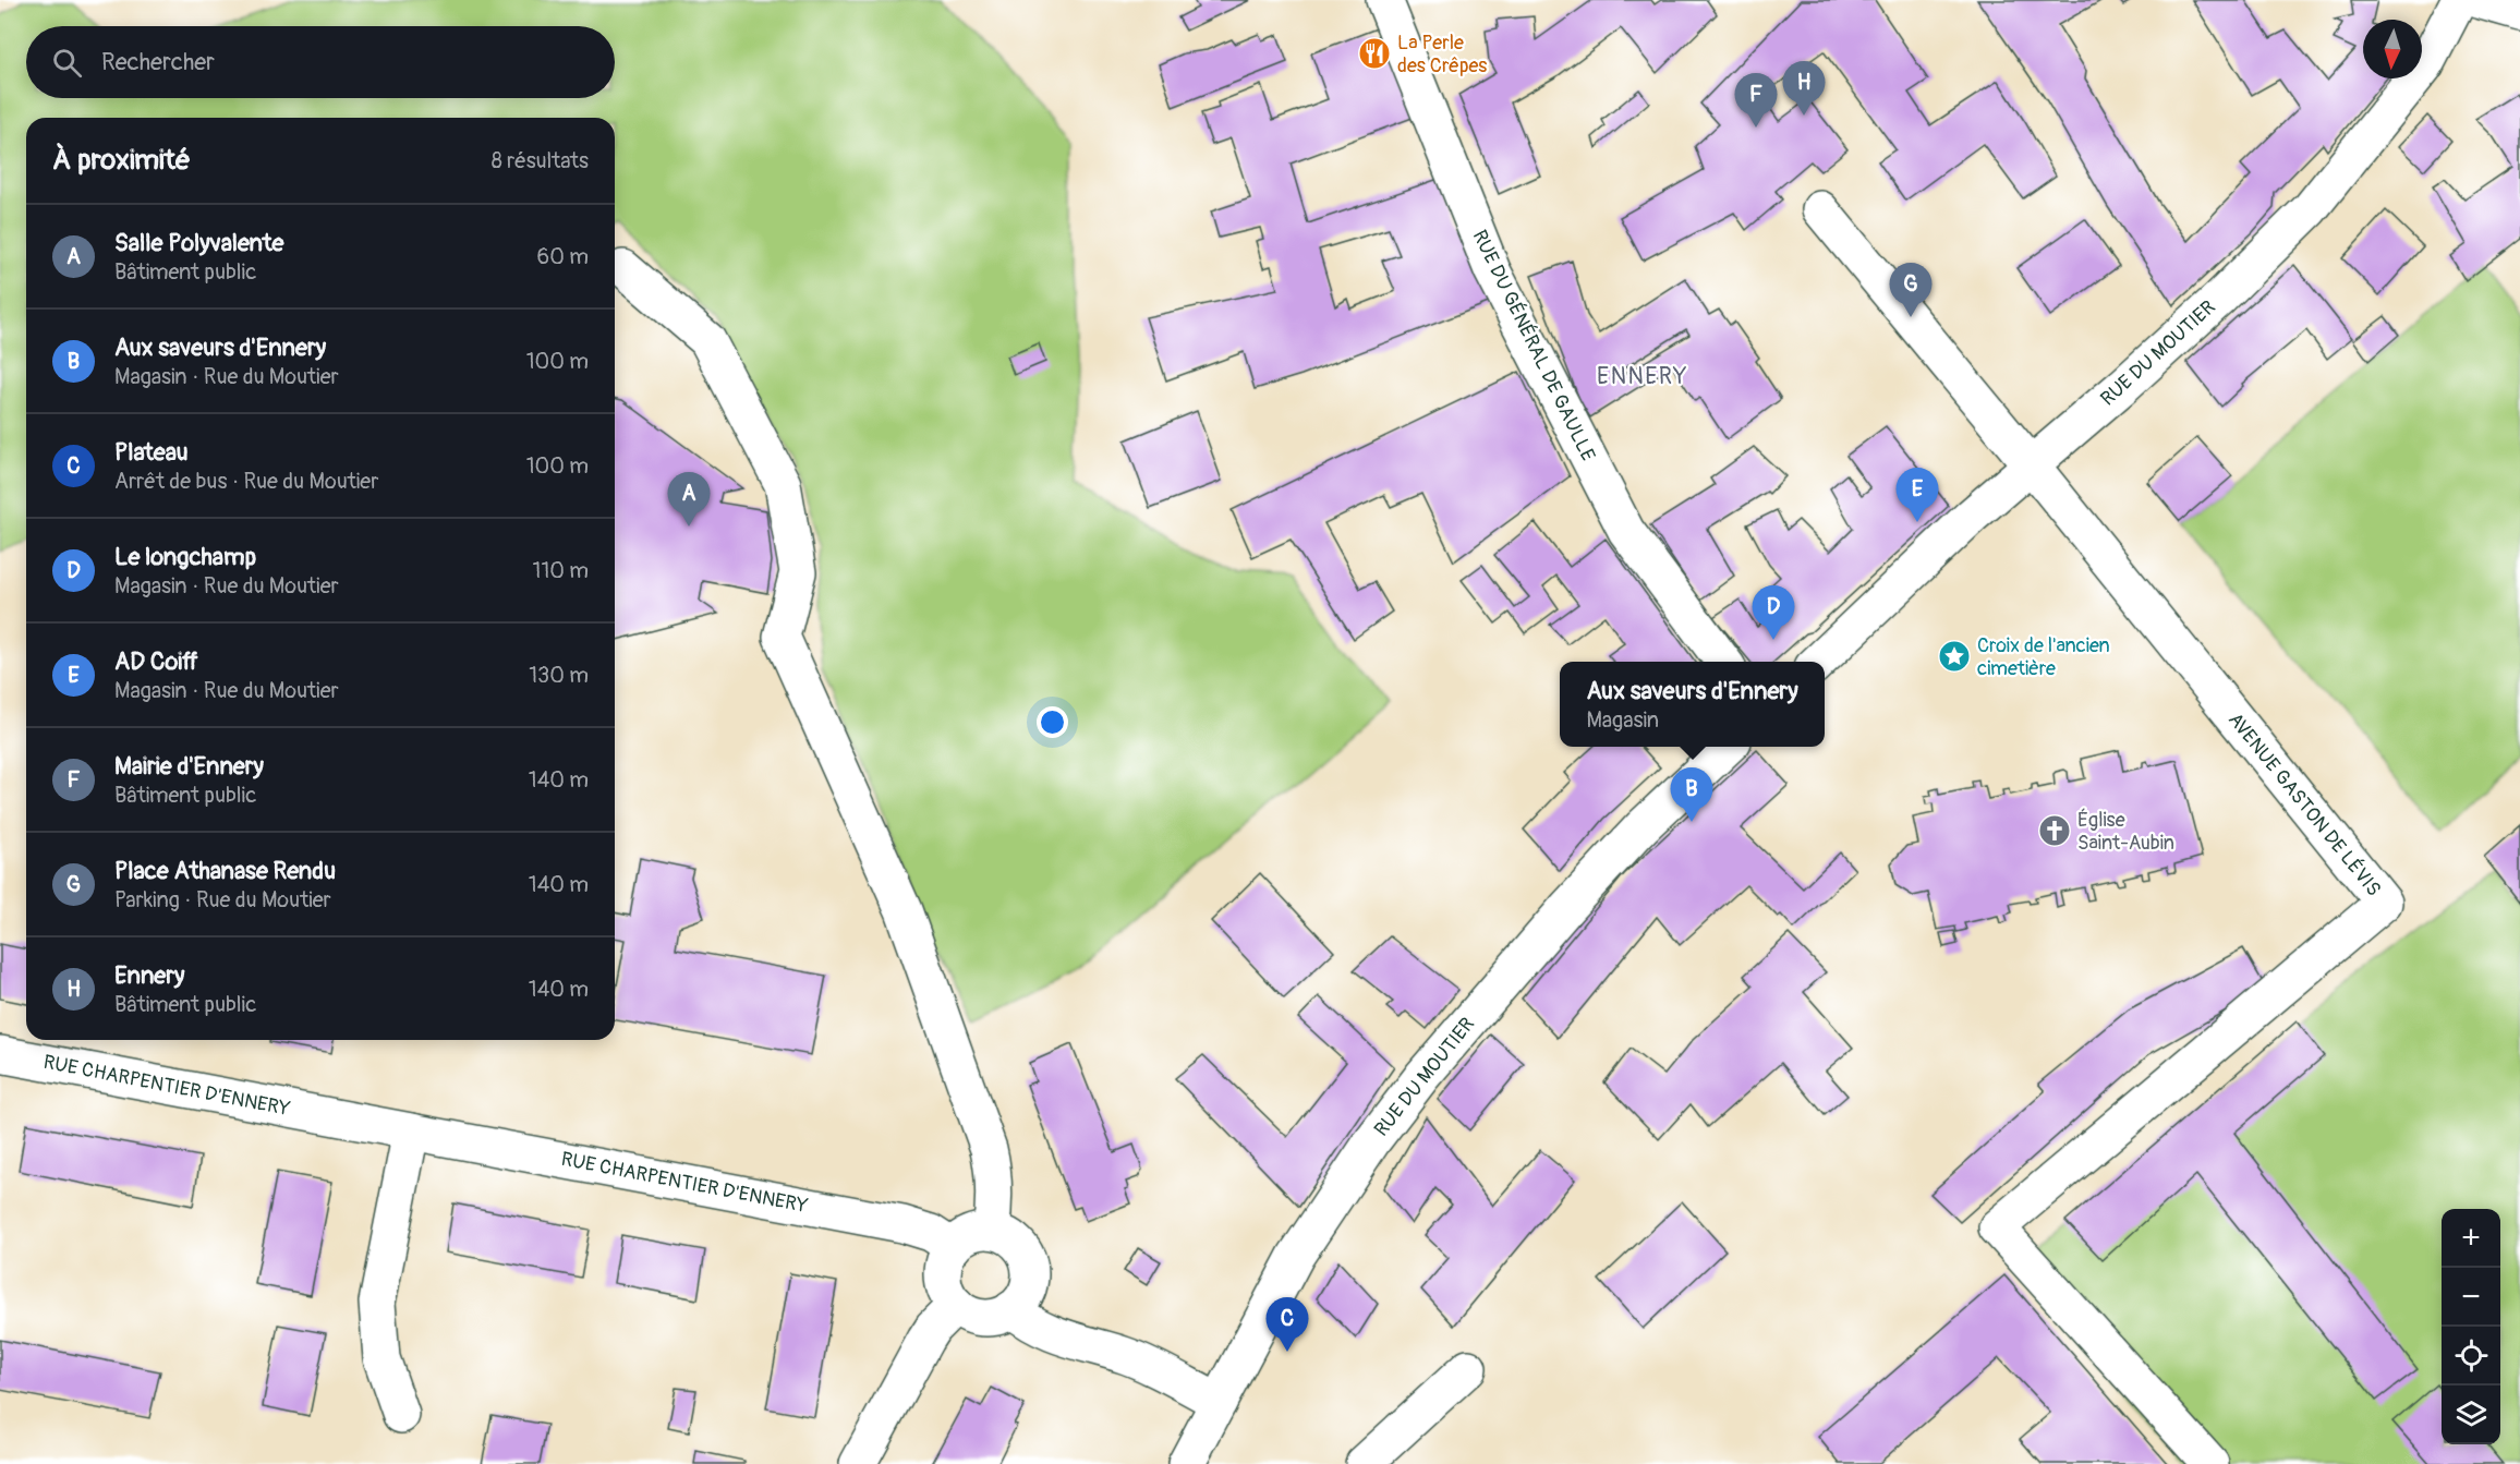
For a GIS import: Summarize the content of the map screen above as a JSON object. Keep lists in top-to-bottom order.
{
  "streets": {
    "street": [
      "RUE DU GÉNÉRAL DE GAULLE",
      "RUE DU MOUTIER",
      "AVENUE GASTON DE LÉVIS",
      "RUE CHARPENTIER D'ENNERY"
    ]
  },
  "crossings": [
    ["RUE DU MOUTIER", "AVENUE GASTON DE LÉVIS"]
  ],
  "districts": ["ENNERY"],
  "places": {
    "restaurant": ["La Perle des Crêpes"],
    "place": ["Croix de l'ancien cimetière"],
    "church": ["Église Saint-Aubin"]
  },
  "north": "bottom",
  "page": {
    "search": "Rechercher",
    "pins": [
      "H",
      "F",
      "G",
      "E",
      "A",
      "D",
      "B",
      "C"
    ],
    "heading": ["À proximité", "8 résultats"],
    "list": [
      {
        "mark": "A",
        "name": "Salle Polyvalente",
        "note": "Bâtiment public",
        "value": "60 m"
      },
      {
        "mark": "B",
        "name": "Aux saveurs d'Ennery",
        "note": "Magasin · Rue du Moutier",
        "value": "100 m"
      },
      {
        "mark": "C",
        "name": "Plateau",
        "note": "Arrêt de bus · Rue du Moutier",
        "value": "100 m"
      },
      {
        "mark": "D",
        "name": "Le longchamp",
        "note": "Magasin · Rue du Moutier",
        "value": "110 m"
      },
      {
        "mark": "E",
        "name": "AD Coiff",
        "note": "Magasin · Rue du Moutier",
        "value": "130 m"
      },
      {
        "mark": "F",
        "name": "Mairie d'Ennery",
        "note": "Bâtiment public",
        "value": "140 m"
      },
      {
        "mark": "G",
        "name": "Place Athanase Rendu",
        "note": "Parking · Rue du Moutier",
        "value": "140 m"
      },
      {
        "mark": "H",
        "name": "Ennery",
        "note": "Bâtiment public",
        "value": "140 m"
      }
    ],
    "popup": ["Aux saveurs d'Ennery", "Magasin"],
    "map_buttons": ["+", "−"]
  }
}
